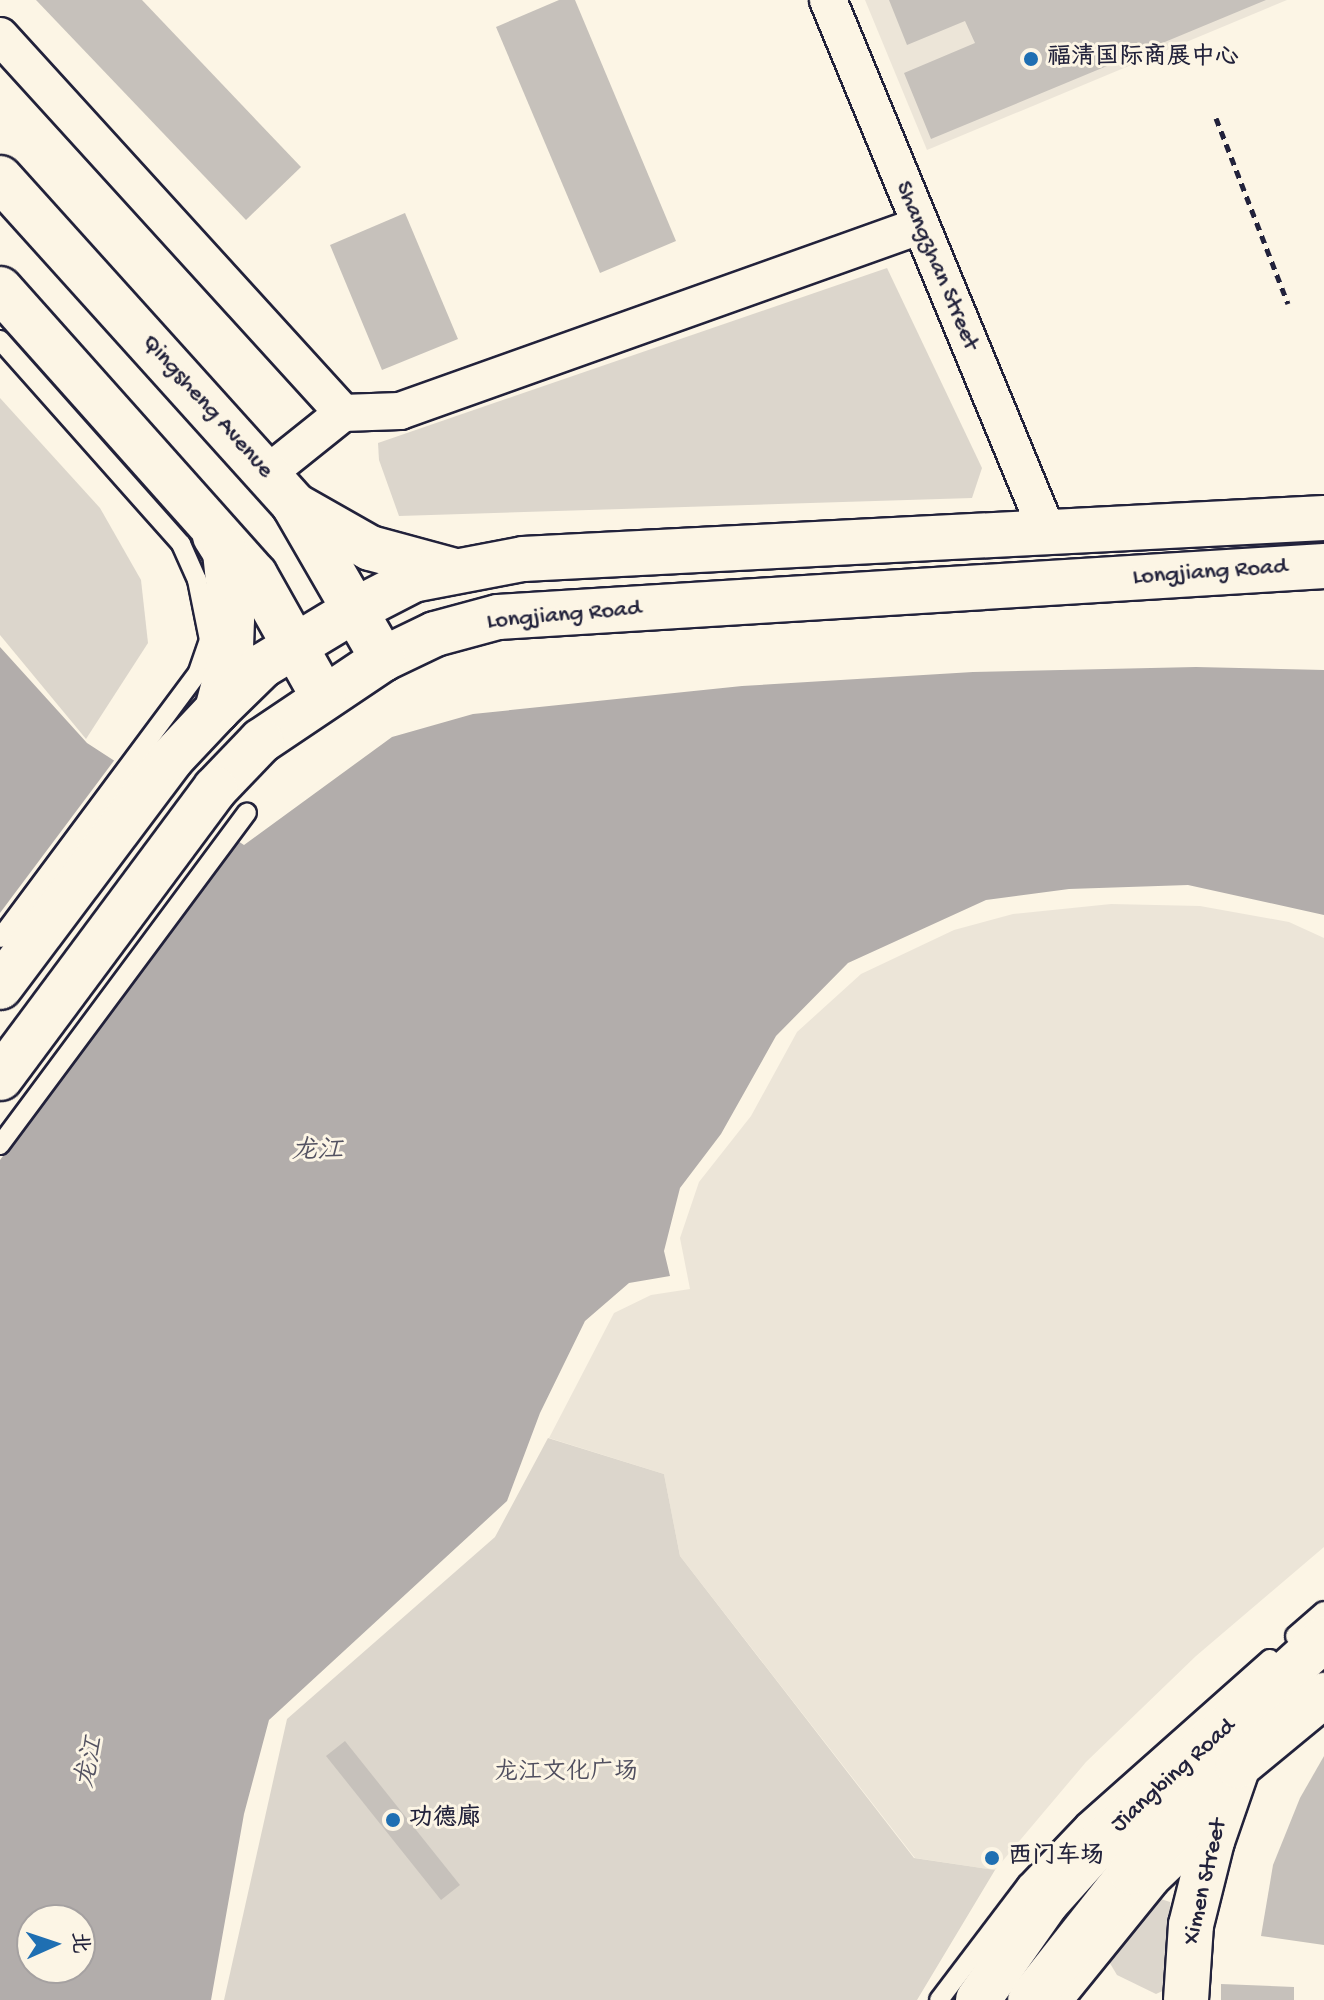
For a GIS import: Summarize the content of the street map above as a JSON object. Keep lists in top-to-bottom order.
{
  "streets": {
    "main road": [
      "Qingsheng Avenue",
      "Longjiang Road",
      "Jiangbing Road",
      "Ximen Street"
    ],
    "street": ["Shangzhan Street"]
  },
  "crossings": [
    ["Shangzhan Street", "Longjiang Road"],
    ["Qingsheng Avenue", "Longjiang Road"],
    ["Jiangbing Road", "Ximen Street"]
  ],
  "water": ["龙江"],
  "parks": ["龙江文化广场"],
  "places": ["福清国际商展中心", "功德廊", "西门车场"],
  "north": "right"
}
